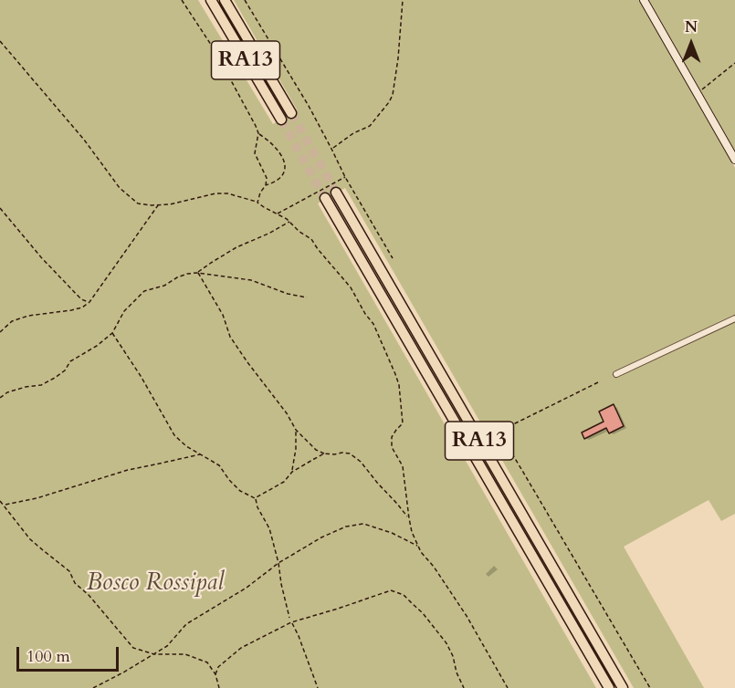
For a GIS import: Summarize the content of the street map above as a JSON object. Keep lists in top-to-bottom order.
{
  "streets": {
    "highway": ["RA13"]
  },
  "parks": ["Bosco Rossipal"],
  "scale_bar": "100 m",
  "north": "top"
}
